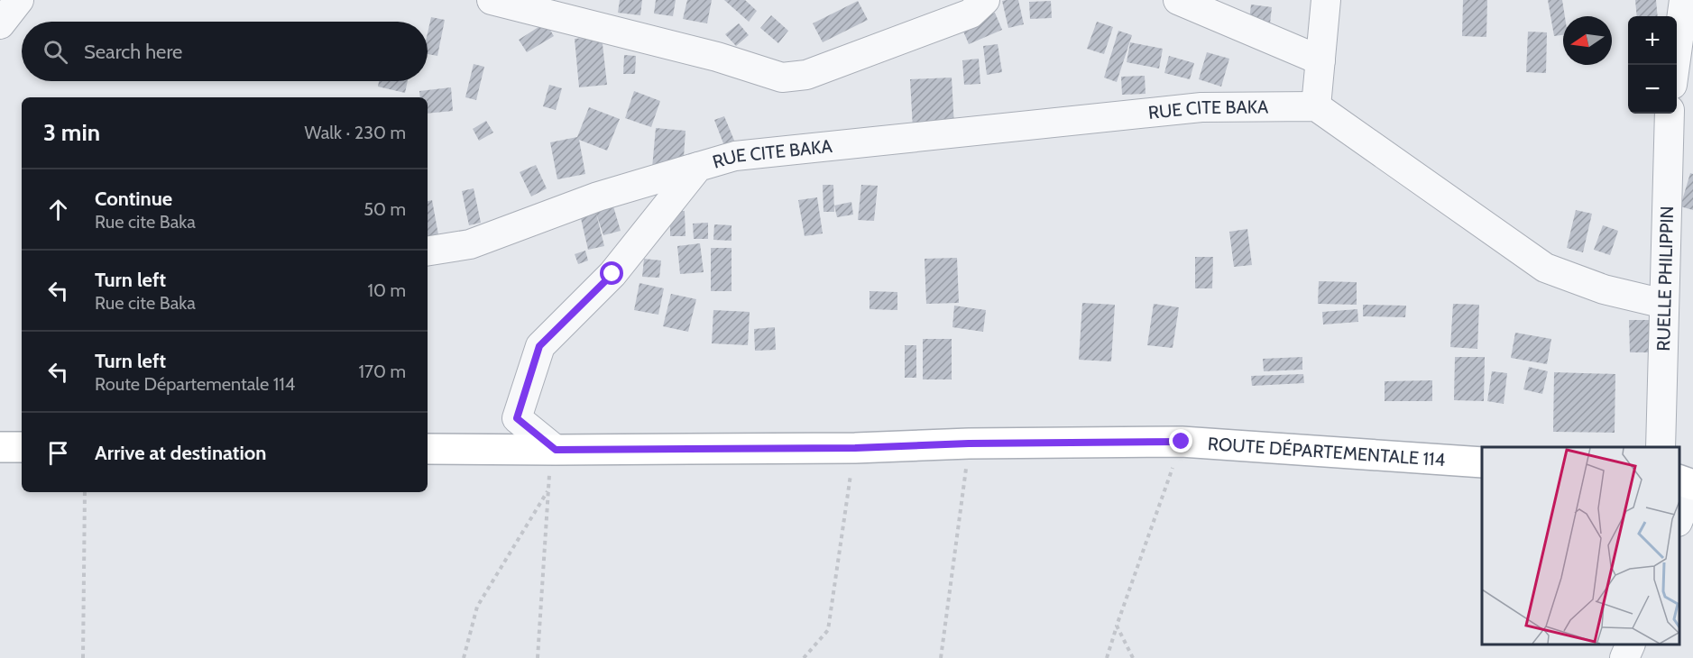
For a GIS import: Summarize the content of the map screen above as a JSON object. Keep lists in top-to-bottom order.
{
  "streets": {
    "main road": ["ROUTE DÉPARTEMENTALE 114"],
    "street": ["RUE CITE BAKA", "RUELLE PHILIPPIN"]
  },
  "crossings": [
    ["RUE CITE BAKA", "ROUTE DÉPARTEMENTALE 114"]
  ],
  "north": "left",
  "page": {
    "map_buttons": ["+", "−"],
    "search": "Search here",
    "heading": ["3 min", "Walk · 230 m"],
    "list": [
      ["Continue", "Rue cite Baka", "50 m"],
      ["Turn left", "Rue cite Baka", "10 m"],
      ["Turn left", "Route Départementale 114", "170 m"],
      "Arrive at destination"
    ]
  }
}
